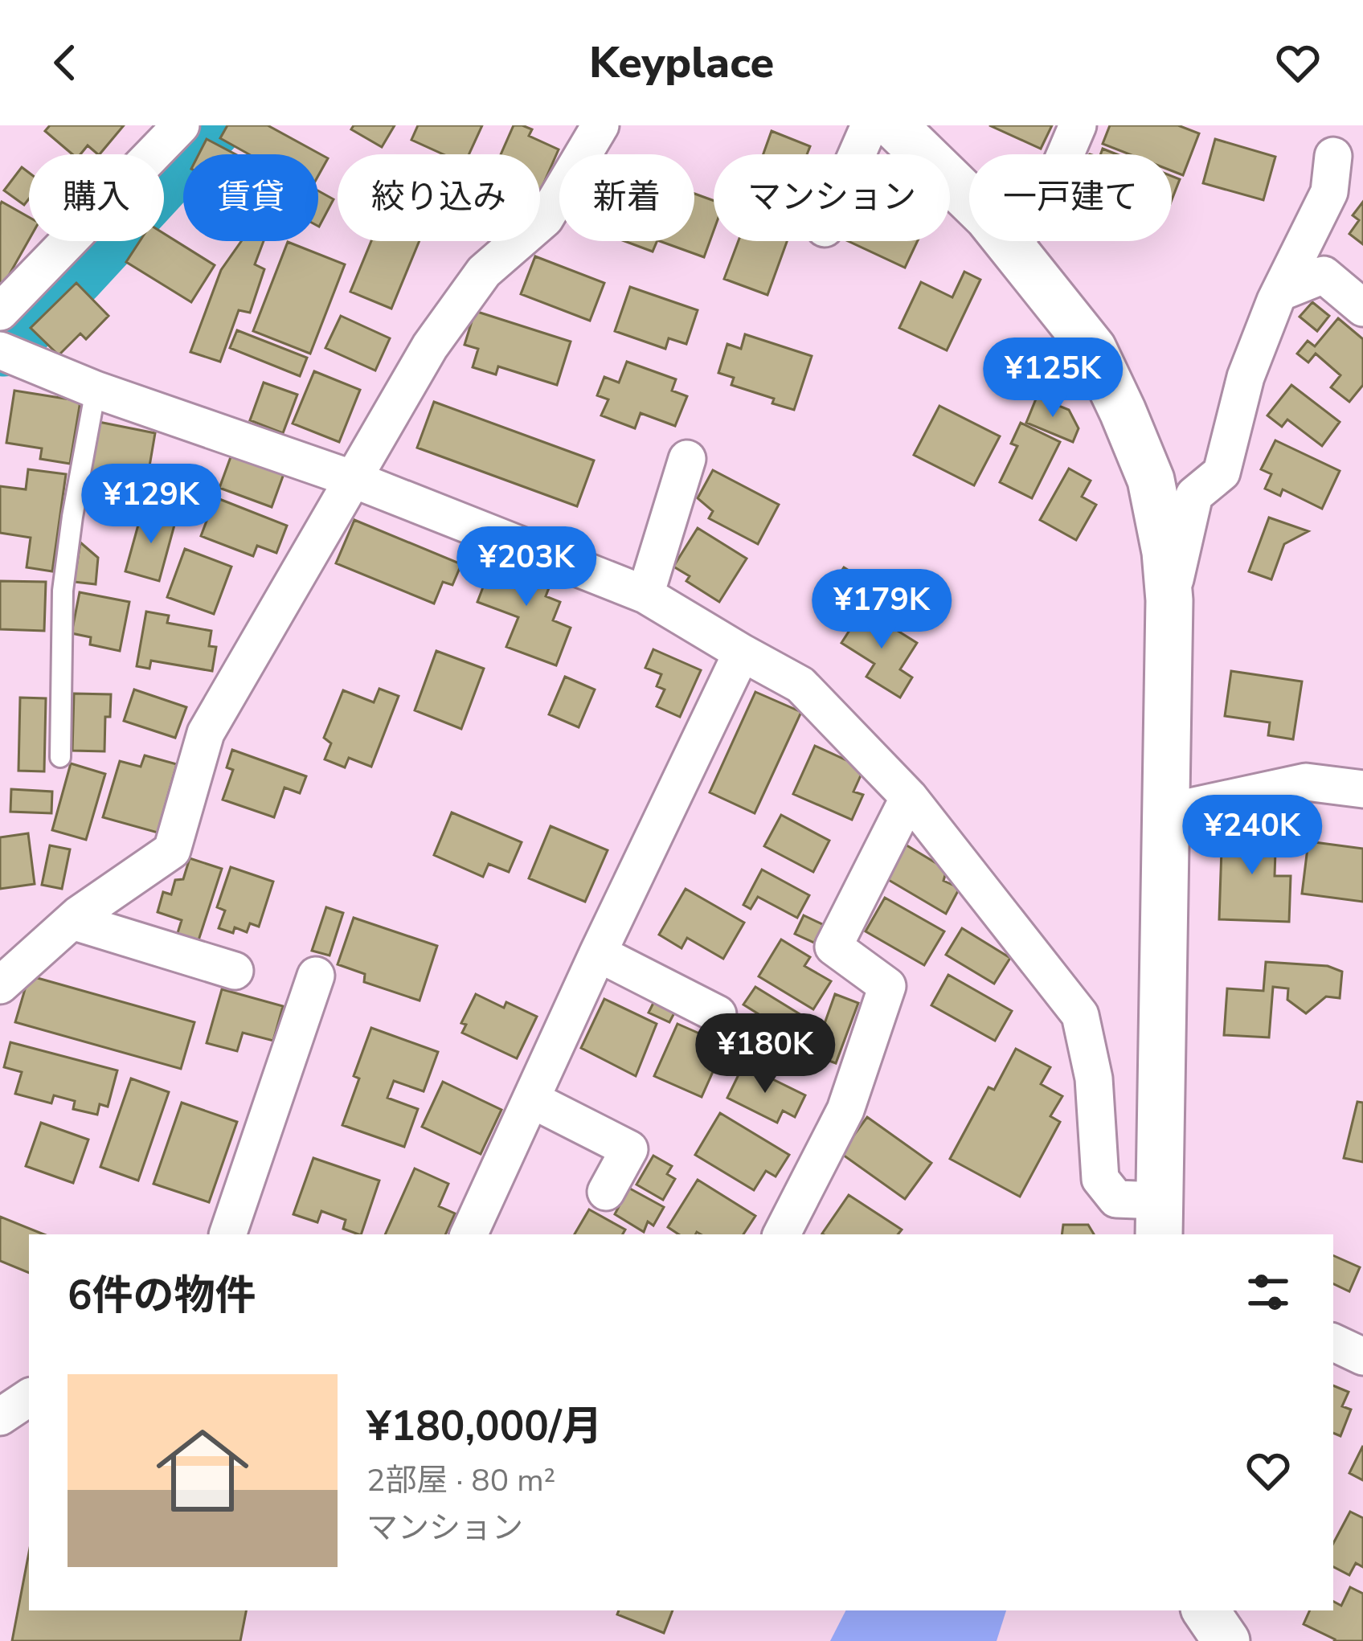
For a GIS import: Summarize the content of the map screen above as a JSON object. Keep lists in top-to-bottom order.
{
  "page": {
    "header": "Keyplace",
    "chip": [
      "購入",
      "賃貸",
      "絞り込み",
      "新着",
      "マンション",
      "一戸建て"
    ],
    "price": [
      "¥125K",
      "¥129K",
      "¥203K",
      "¥179K",
      "¥240K",
      "¥180K"
    ],
    "heading": "6件の物件",
    "list": [
      {
        "name": "¥180,000/月",
        "note": "2部屋 · 80 m² · マンション"
      }
    ]
  }
}
